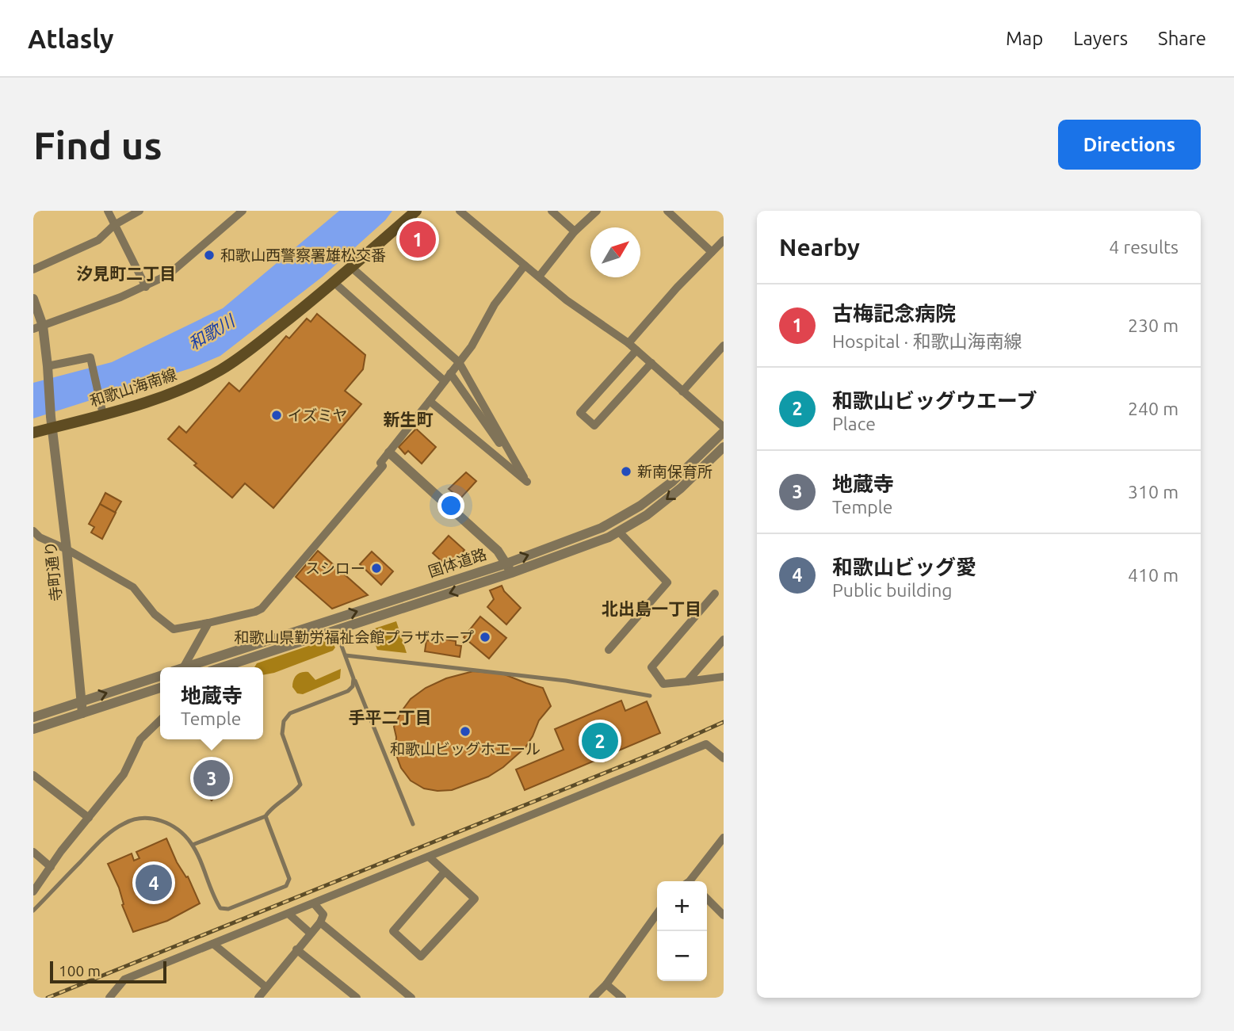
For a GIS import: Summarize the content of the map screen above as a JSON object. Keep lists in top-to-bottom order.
{
  "streets": {
    "main road": ["和歌山海南線"],
    "street": ["国体道路", "寺町通り"]
  },
  "crossings": [
    ["和歌山海南線", "寺町通り"]
  ],
  "districts": [
    "汐見町二丁目",
    "新生町",
    "北出島一丁目",
    "手平二丁目"
  ],
  "water": ["和歌川"],
  "places": [
    "和歌山西警察署雄松交番",
    "イズミヤ",
    "新南保育所",
    "スシロー",
    "和歌山県勤労福祉会館プラザホープ",
    "和歌山ビッグホエール"
  ],
  "scale_bar": "100 m",
  "north": "top right",
  "page": {
    "header": "Atlasly",
    "nav": ["Map", "Layers", "Share"],
    "buttons": "Directions",
    "title": "Find us",
    "heading": ["Nearby", "4 results"],
    "pins": [
      "1",
      "2",
      "3",
      "4"
    ],
    "list": [
      {
        "mark": "1",
        "name": "古梅記念病院",
        "note": "Hospital · 和歌山海南線",
        "value": "230 m"
      },
      {
        "mark": "2",
        "name": "和歌山ビッグウエーブ",
        "note": "Place",
        "value": "240 m"
      },
      {
        "mark": "3",
        "name": "地蔵寺",
        "note": "Temple",
        "value": "310 m"
      },
      {
        "mark": "4",
        "name": "和歌山ビッグ愛",
        "note": "Public building",
        "value": "410 m"
      }
    ],
    "popup": ["地蔵寺", "Temple"],
    "map_buttons": ["+", "−"],
    "scale": "100 m"
  }
}
